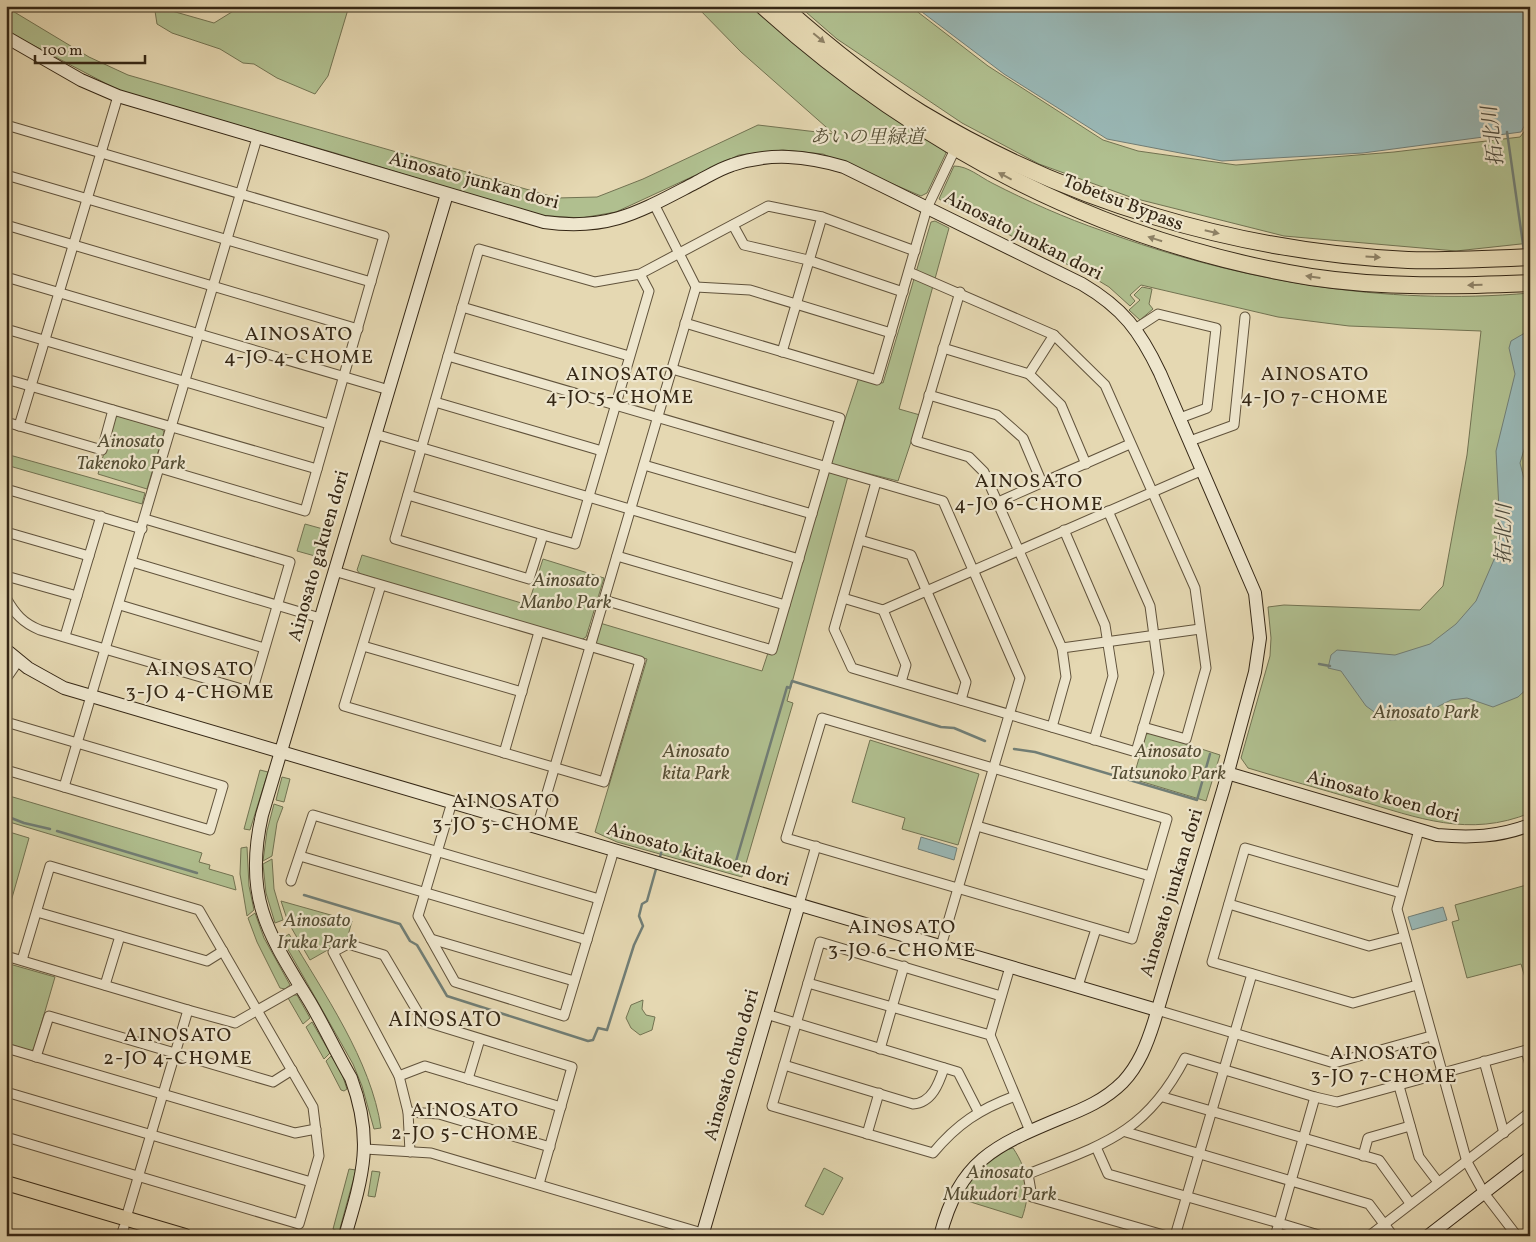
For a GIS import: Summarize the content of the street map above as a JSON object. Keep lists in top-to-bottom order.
{
  "streets": {
    "highway": ["Tobetsu Bypass"],
    "street": [
      "Ainosato junkan dori",
      "Ainosato gakuen dori",
      "Ainosato koen dori",
      "Ainosato kitakoen dori",
      "Ainosato chuo dori"
    ]
  },
  "crossings": [
    ["Ainosato junkan dori", "Ainosato gakuen dori"],
    ["Ainosato junkan dori", "Ainosato koen dori"],
    ["Ainosato junkan dori", "Ainosato kitakoen dori"],
    ["Ainosato gakuen dori", "Ainosato kitakoen dori"],
    ["Ainosato kitakoen dori", "Ainosato chuo dori"]
  ],
  "districts": [
    "AINOSATO 4-JO 4-CHOME",
    "AINOSATO 4-JO 5-CHOME",
    "AINOSATO 4-JO 7-CHOME",
    "AINOSATO 4-JO 6-CHOME",
    "AINOSATO 3-JO 4-CHOME",
    "AINOSATO 3-JO 5-CHOME",
    "AINOSATO 3-JO 6-CHOME",
    "AINOSATO",
    "AINOSATO 2-JO 4-CHOME",
    "AINOSATO 3-JO 7-CHOME",
    "AINOSATO 2-JO 5-CHOME"
  ],
  "water": ["拓北川"],
  "parks": [
    "あいの里緑道",
    "Ainosato Takenoko Park",
    "Ainosato Manbo Park",
    "Ainosato Park",
    "Ainosato kita Park",
    "Ainosato Tatsunoko Park",
    "Ainosato Iruka Park",
    "Ainosato Mukudori Park"
  ],
  "scale_bar": "100 m"
}
